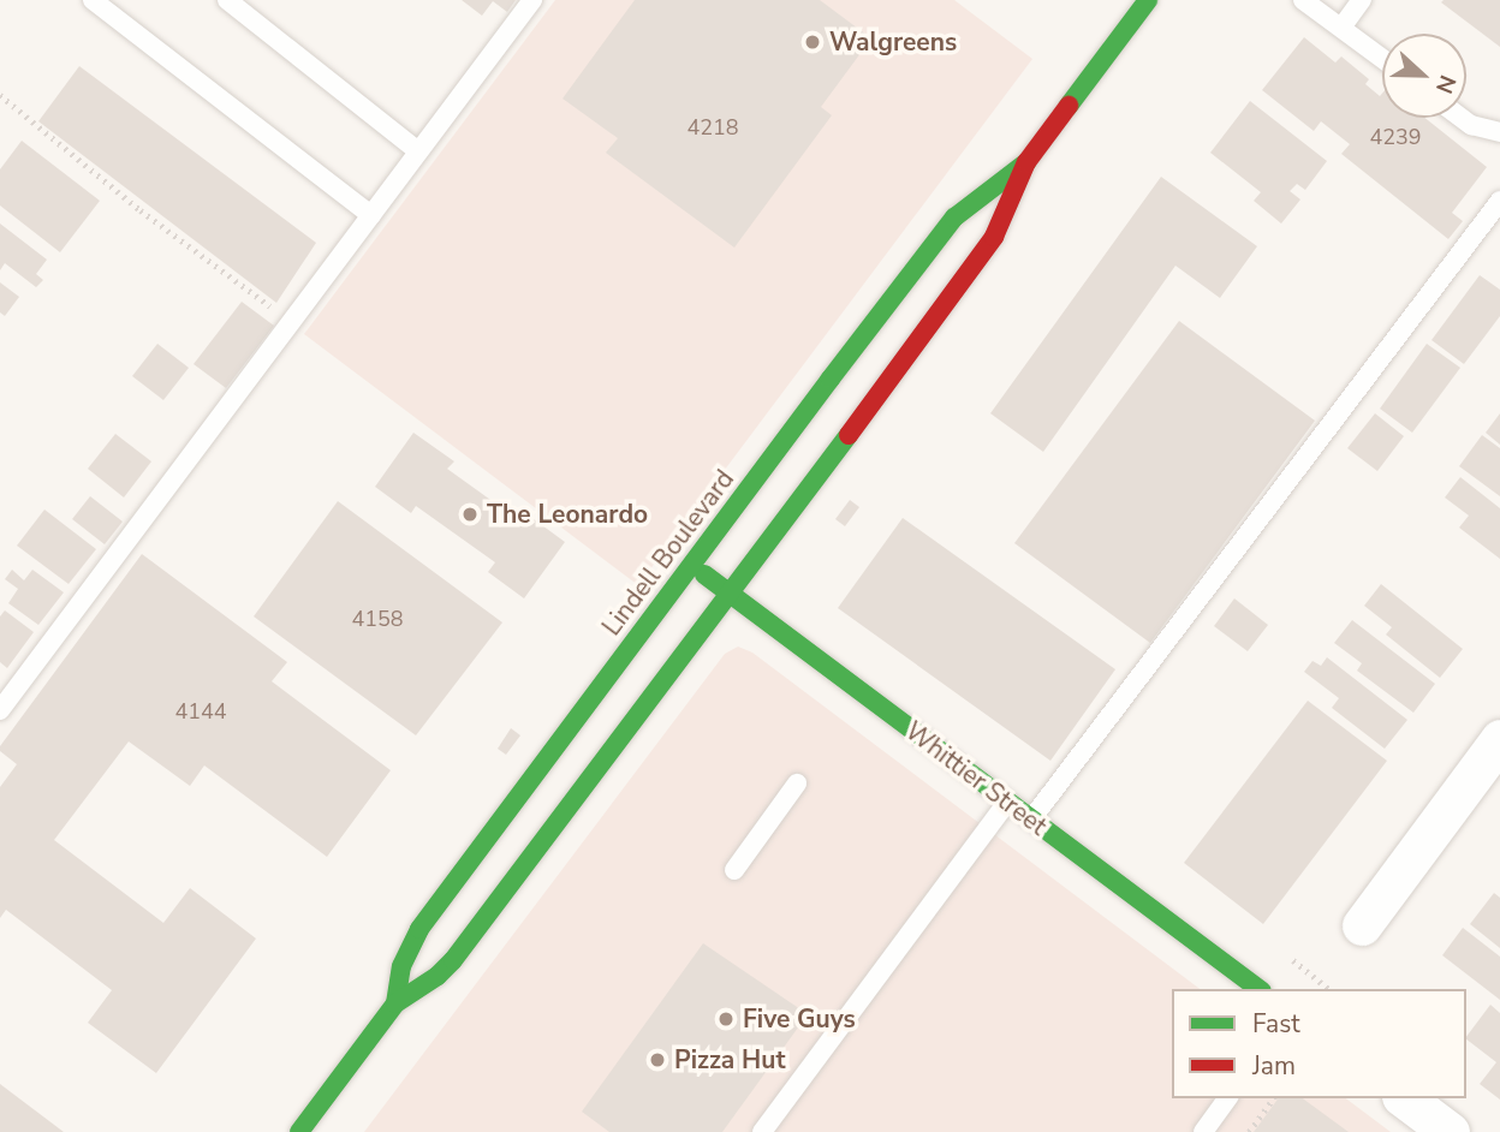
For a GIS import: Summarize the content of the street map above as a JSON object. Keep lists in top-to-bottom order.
{
  "streets": {
    "main road": ["Lindell Boulevard", "Whittier Street"]
  },
  "crossings": [
    ["Lindell Boulevard", "Whittier Street"]
  ],
  "places": [
    "Walgreens",
    "The Leonardo",
    "Five Guys",
    "Pizza Hut"
  ],
  "house_numbers": [
    "4218",
    "4239",
    "4158",
    "4144"
  ],
  "legend": ["Fast", "Jam"],
  "north": "right"
}
